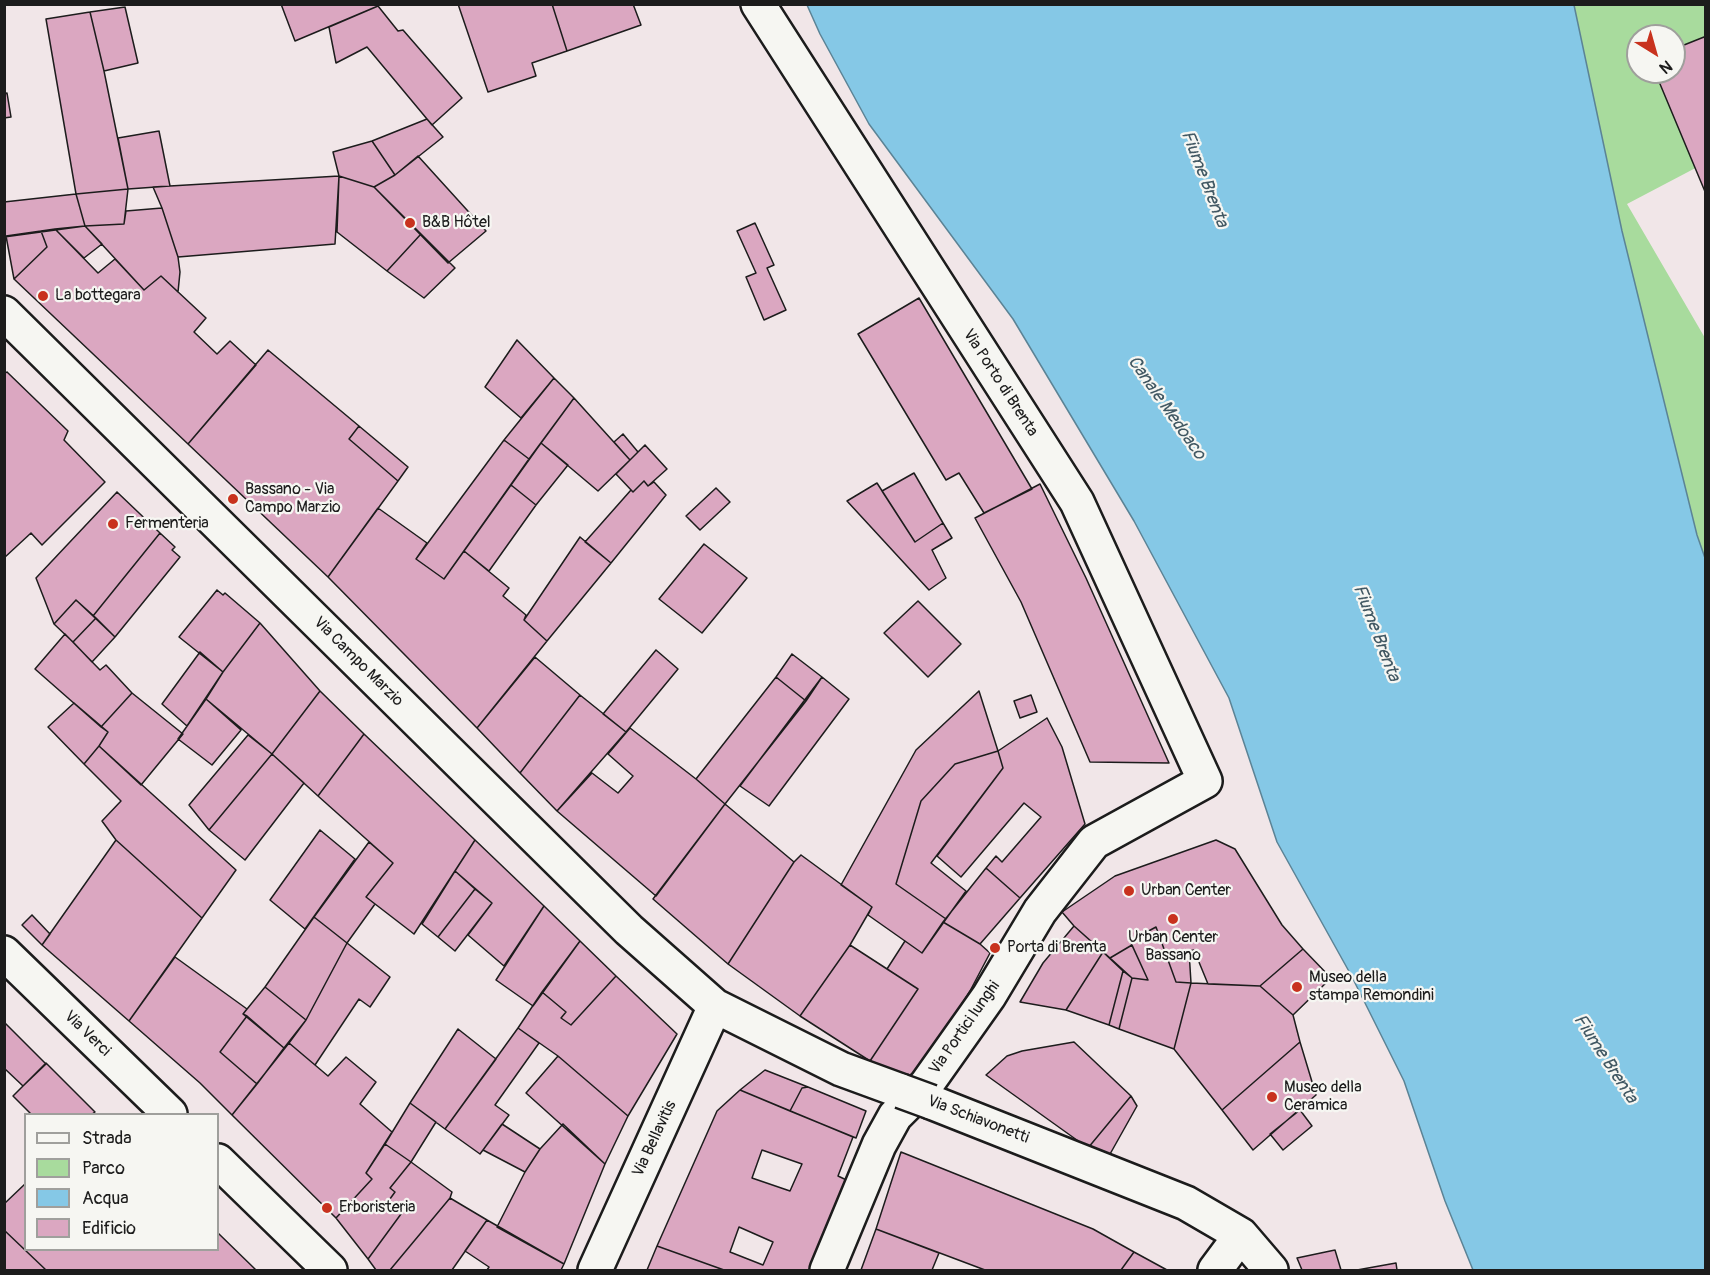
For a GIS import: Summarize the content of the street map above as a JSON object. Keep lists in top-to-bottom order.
{
  "streets": {
    "street": [
      "Via Porto di Brenta",
      "Via Campo Marzio",
      "Via Portici lunghi",
      "Via Verci",
      "Via Schiavonetti",
      "Via Bellavitis"
    ]
  },
  "crossings": [
    ["Via Porto di Brenta", "Via Portici lunghi"],
    ["Via Campo Marzio", "Via Schiavonetti"],
    ["Via Campo Marzio", "Via Bellavitis"],
    ["Via Schiavonetti", "Via Bellavitis"]
  ],
  "water": ["Fiume Brenta", "Canale Medoaco"],
  "places": [
    "B&B Hôtel",
    "La bottegara",
    "Bassano - Via Campo Marzio",
    "Fermenteria",
    "Urban Center",
    "Urban Center Bassano",
    "Porta di Brenta",
    "Museo della stampa Remondini",
    "Museo della Ceramica",
    "Erboristeria"
  ],
  "legend": [
    "Strada",
    "Parco",
    "Acqua",
    "Edificio"
  ],
  "north": "bottom right"
}
